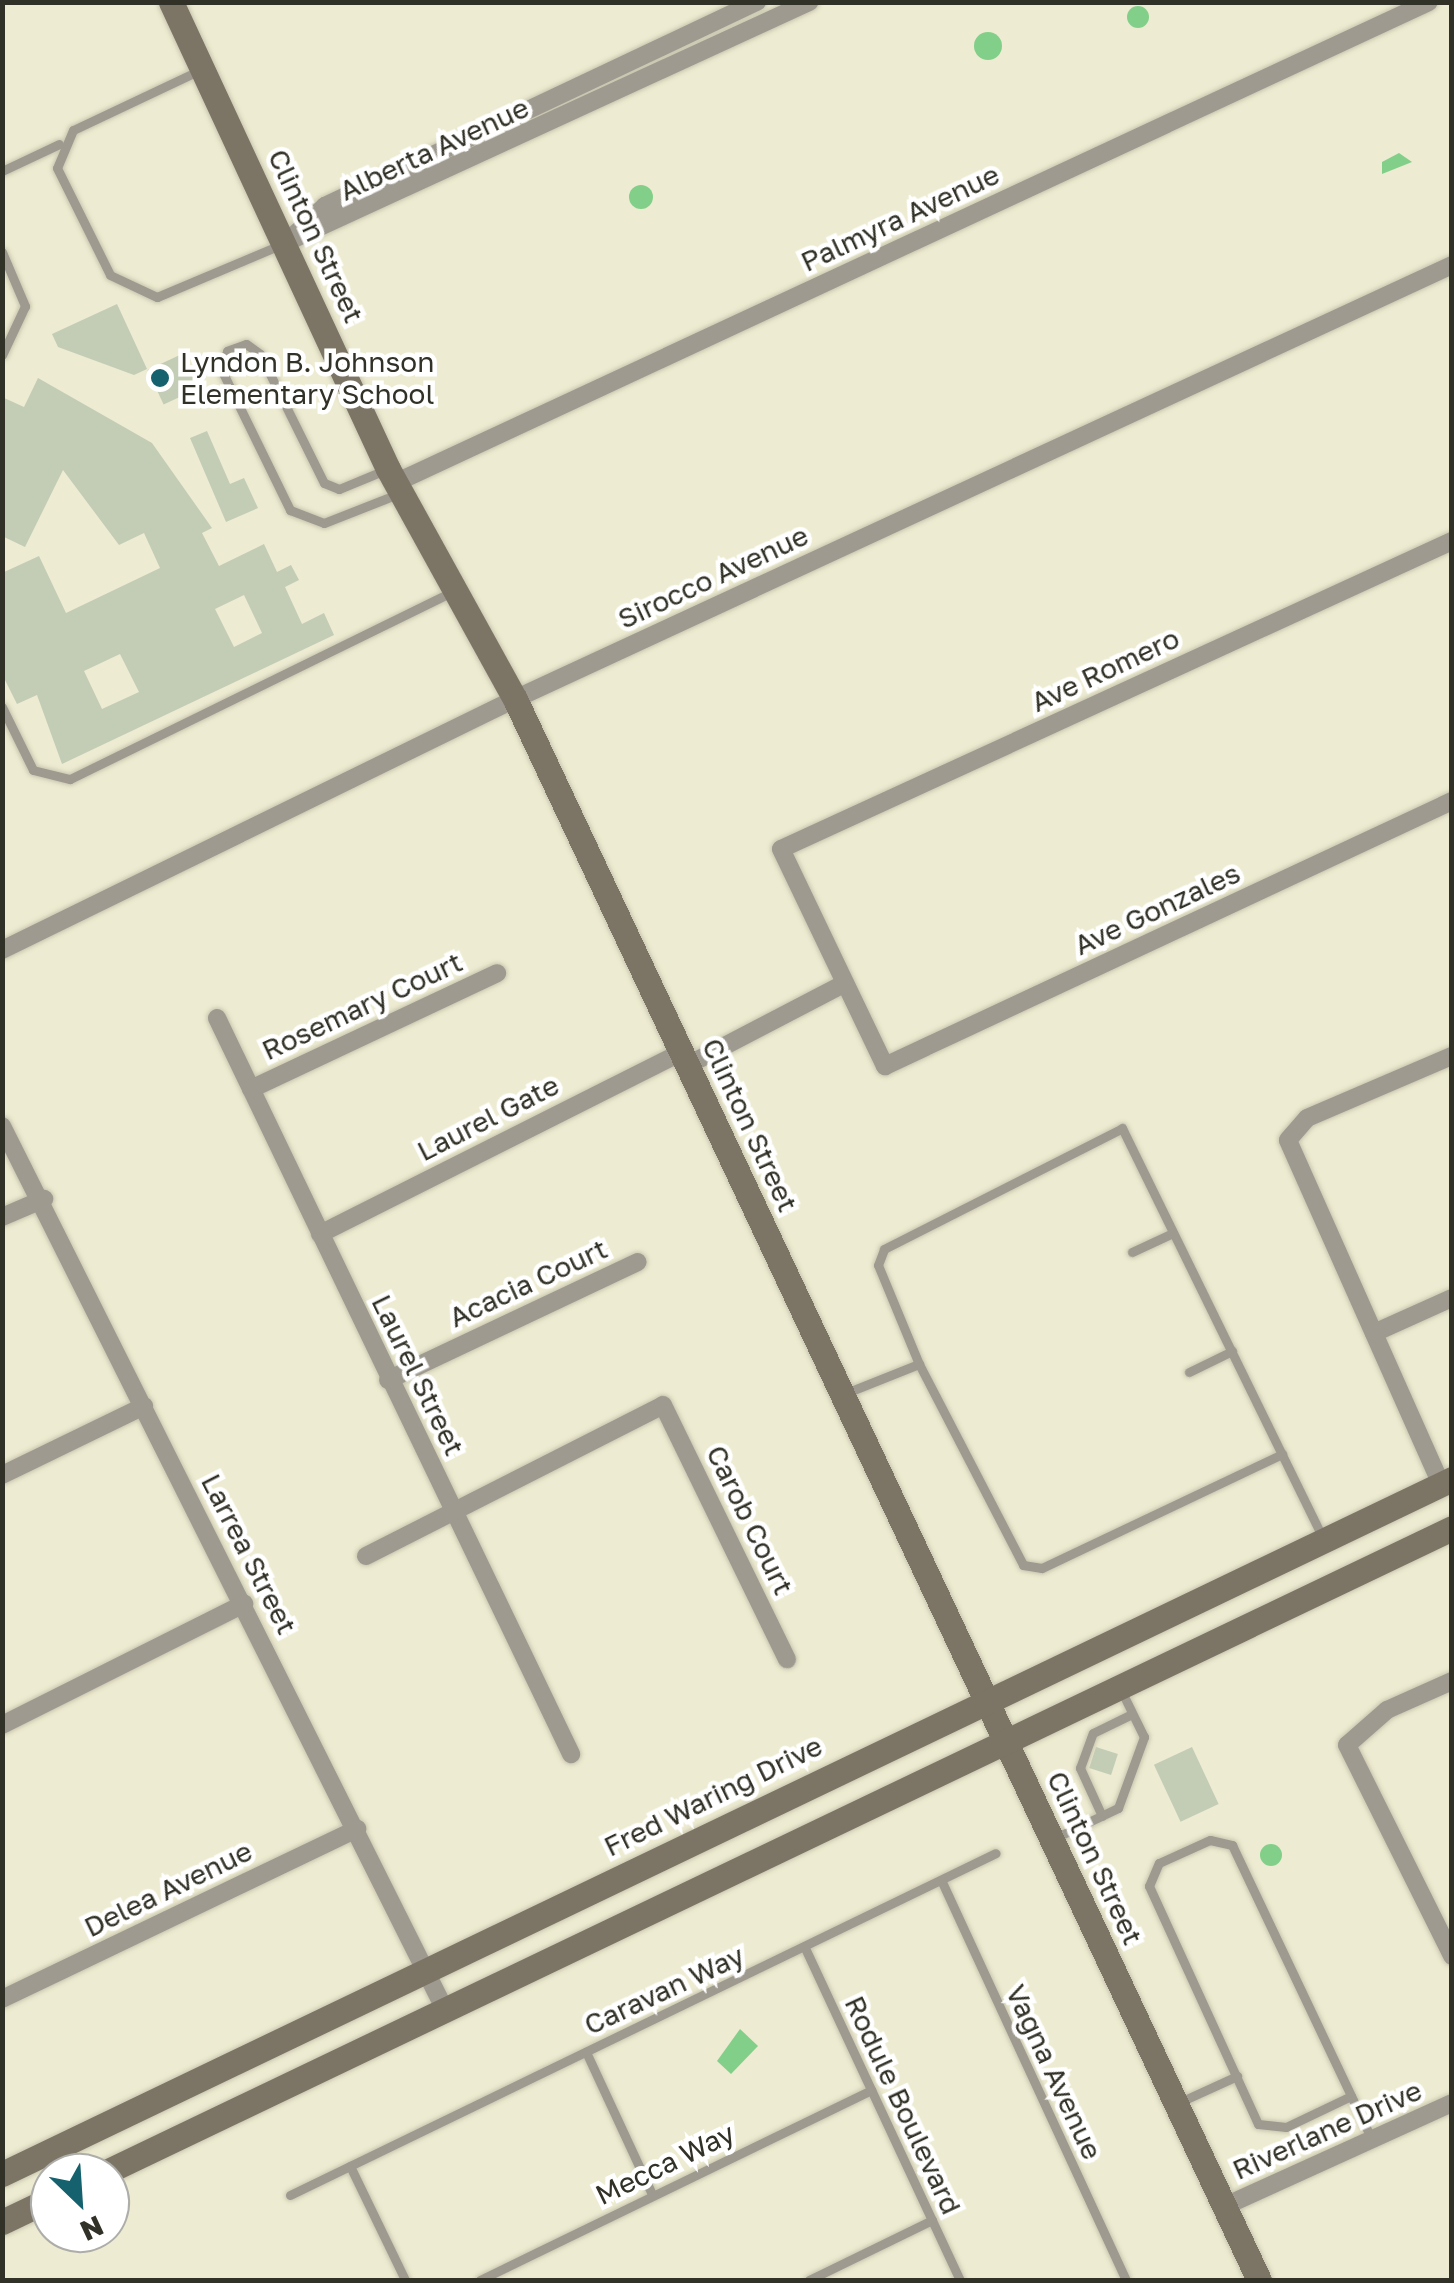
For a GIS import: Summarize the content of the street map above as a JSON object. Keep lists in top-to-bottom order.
{
  "streets": {
    "main road": ["Clinton Street", "Fred Waring Drive"],
    "street": [
      "Alberta Avenue",
      "Palmyra Avenue",
      "Sirocco Avenue",
      "Ave Romero",
      "Ave Gonzales",
      "Rosemary Court",
      "Laurel Gate",
      "Acacia Court",
      "Laurel Street",
      "Carob Court",
      "Larrea Street",
      "Delea Avenue",
      "Riverlane Drive"
    ],
    "lane": [
      "Caravan Way",
      "Vagna Avenue",
      "Rodule Boulevard",
      "Mecca Way"
    ]
  },
  "crossings": [
    ["Alberta Avenue", "Clinton Street"],
    ["Palmyra Avenue", "Clinton Street"],
    ["Clinton Street", "Sirocco Avenue"],
    ["Clinton Street", "Laurel Gate"],
    ["Clinton Street", "Fred Waring Drive"],
    ["Clinton Street", "Riverlane Drive"],
    ["Ave Romero", "Ave Gonzales"],
    ["Ave Romero", "Laurel Gate"],
    ["Ave Gonzales", "Laurel Gate"],
    ["Rosemary Court", "Laurel Street"],
    ["Laurel Gate", "Laurel Street"],
    ["Acacia Court", "Laurel Street"],
    ["Laurel Street", "Carob Court"],
    ["Larrea Street", "Fred Waring Drive"],
    ["Larrea Street", "Delea Avenue"],
    ["Caravan Way", "Vagna Avenue"],
    ["Caravan Way", "Rodule Boulevard"],
    ["Rodule Boulevard", "Mecca Way"]
  ],
  "places": ["Lyndon B. Johnson Elementary School"],
  "north": "bottom right"
}
